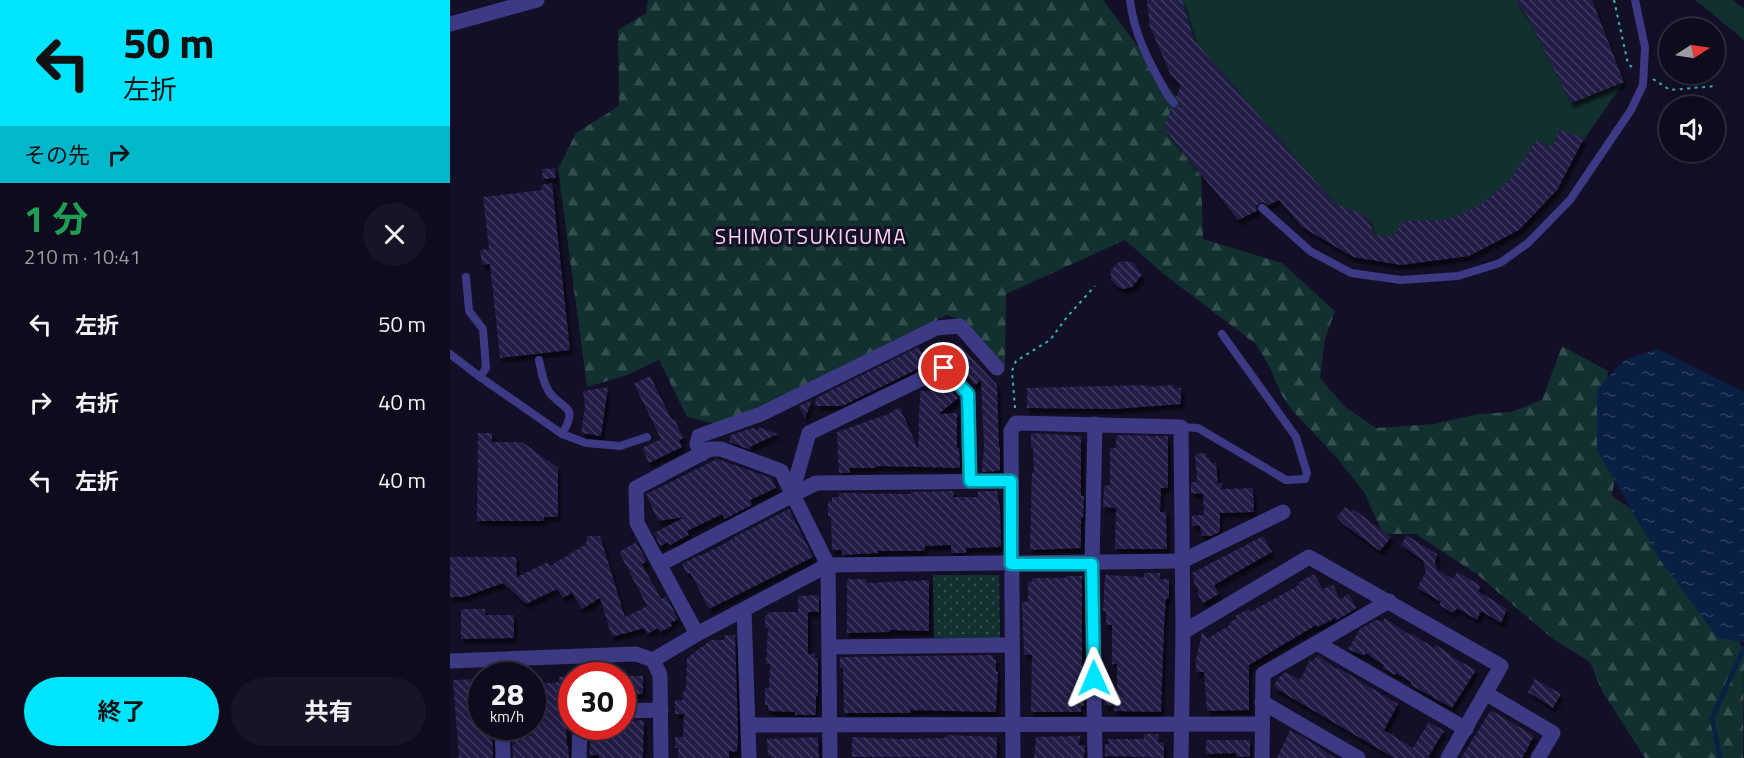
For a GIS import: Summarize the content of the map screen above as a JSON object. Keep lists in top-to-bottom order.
{
  "districts": ["SHIMOTSUKIGUMA"],
  "north": "right",
  "page": {
    "turn": ["50 m", "左折"],
    "then": "その先",
    "heading": ["1 分", "210 m · 10:41"],
    "list": [
      {
        "name": "左折",
        "value": "50 m"
      },
      {
        "name": "右折",
        "value": "40 m"
      },
      {
        "name": "左折",
        "value": "40 m"
      }
    ],
    "speed": "28 km/h",
    "limit": "30",
    "buttons": ["終了", "共有"]
  }
}
